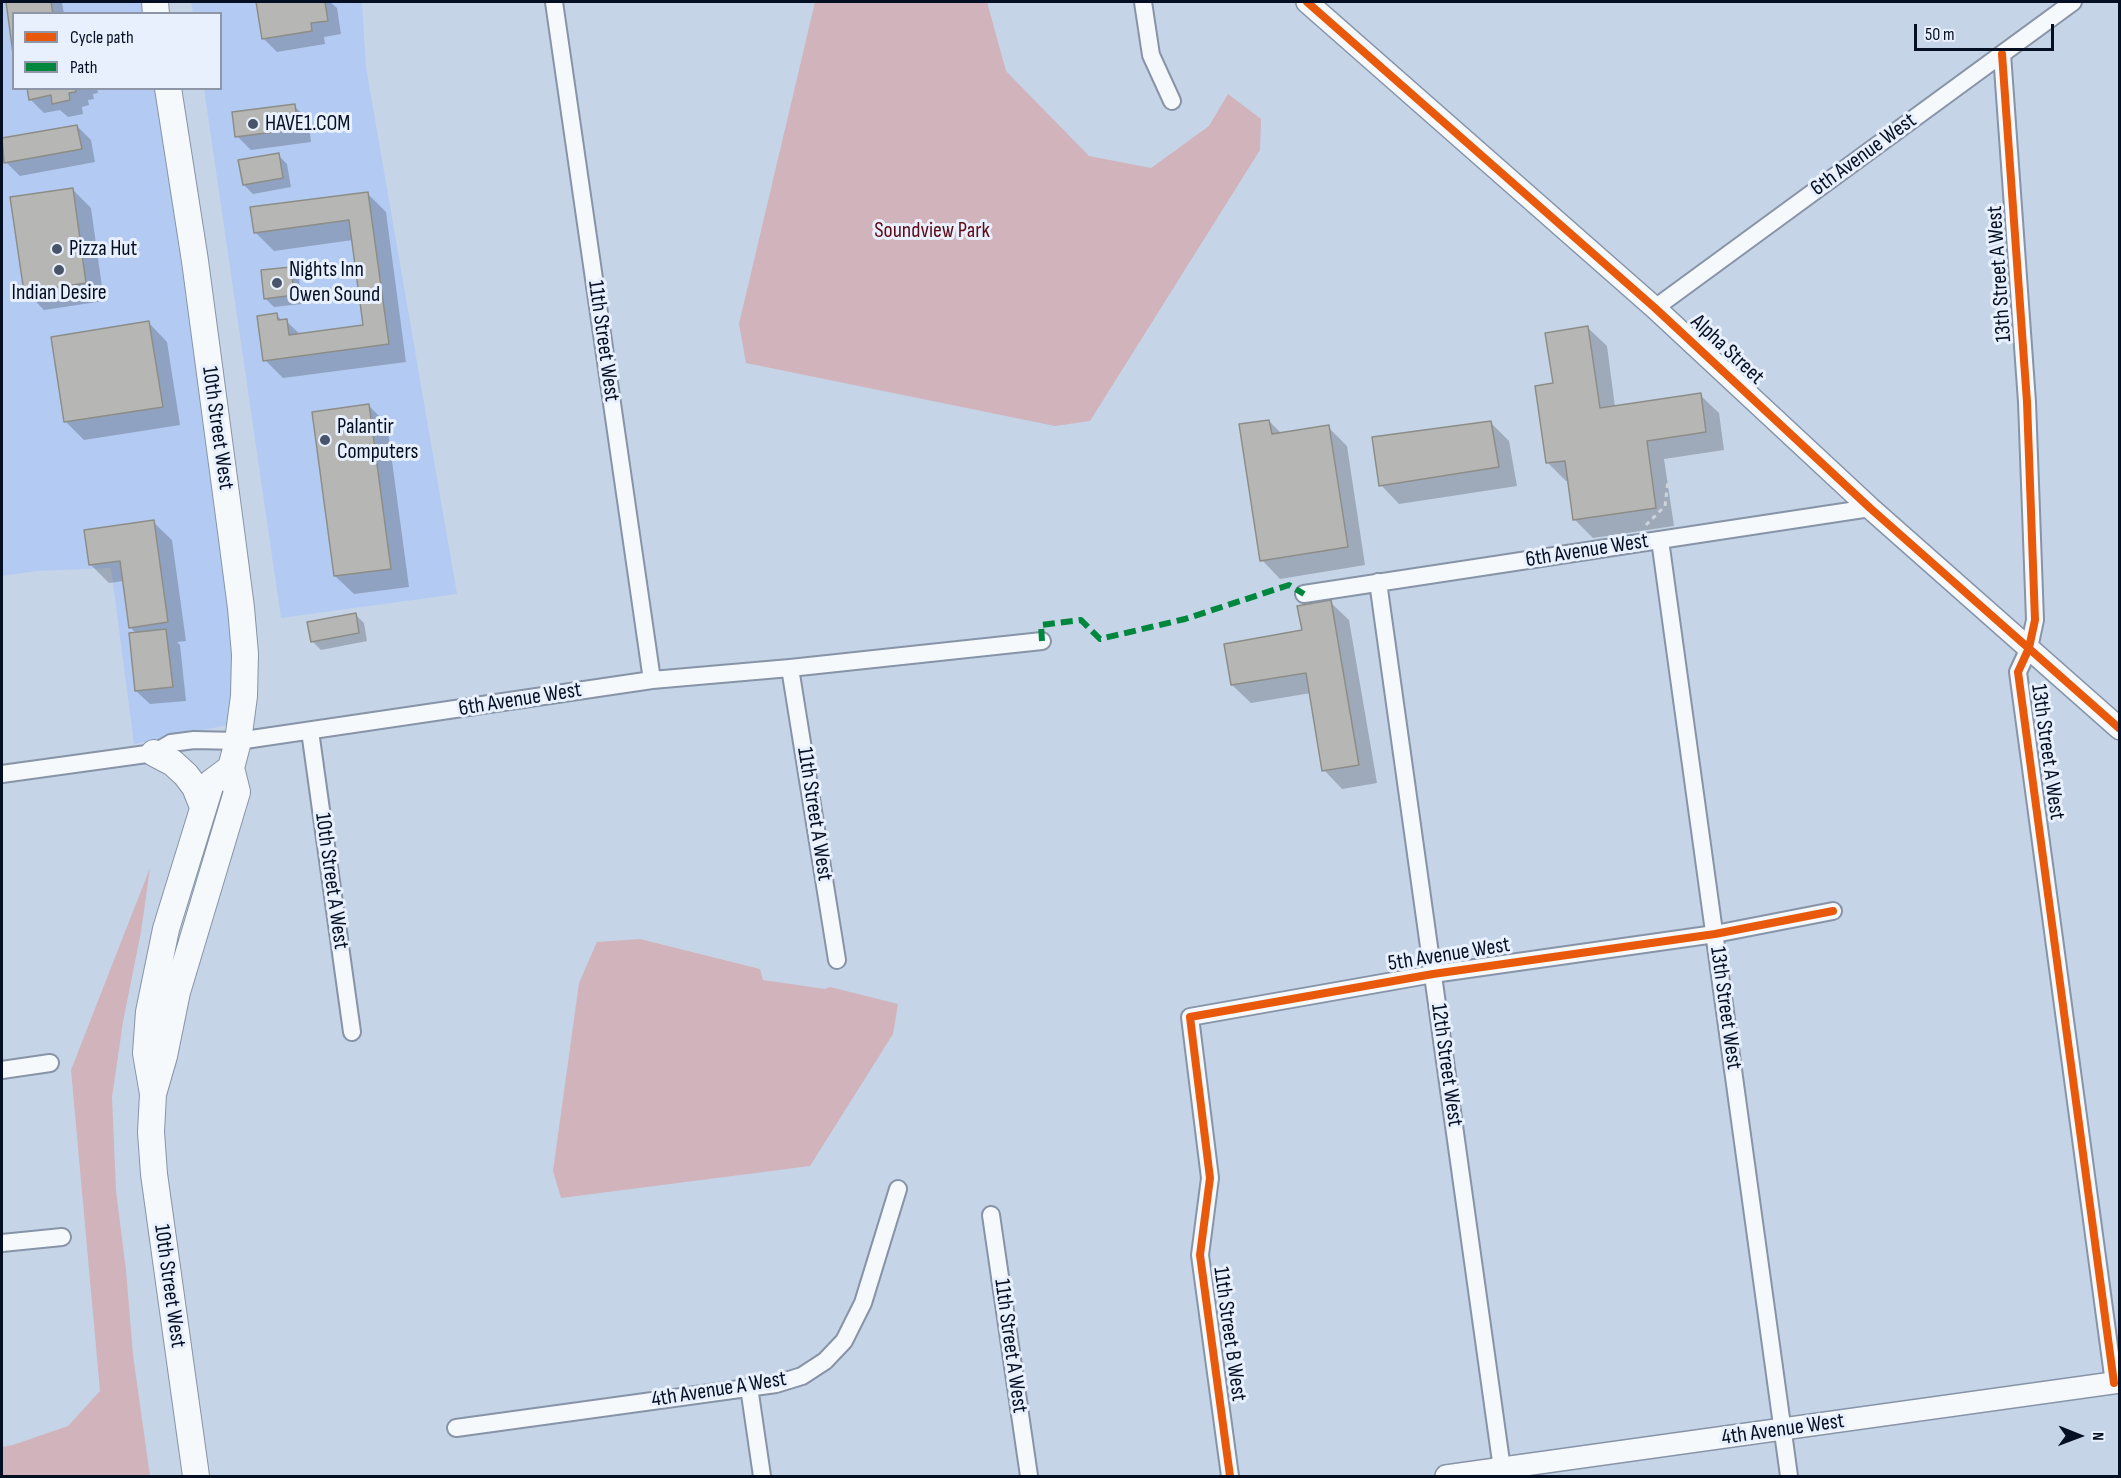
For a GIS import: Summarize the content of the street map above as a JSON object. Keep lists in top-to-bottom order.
{
  "streets": {
    "main road": ["10th Street West"],
    "street": [
      "6th Avenue West",
      "13th Street A West",
      "11th Street West",
      "Alpha Street",
      "11th Street A West",
      "10th Street A West",
      "5th Avenue West",
      "13th Street West",
      "12th Street West",
      "11th Street B West",
      "4th Avenue A West",
      "4th Avenue West"
    ]
  },
  "crossings": [
    ["6th Avenue West", "13th Street A West"],
    ["6th Avenue West", "11th Street West"],
    ["6th Avenue West", "Alpha Street"],
    ["6th Avenue West", "10th Street West"],
    ["6th Avenue West", "11th Street A West"],
    ["6th Avenue West", "10th Street A West"],
    ["6th Avenue West", "13th Street West"],
    ["6th Avenue West", "12th Street West"],
    ["13th Street A West", "Alpha Street"],
    ["13th Street A West", "4th Avenue West"],
    ["5th Avenue West", "13th Street West"],
    ["5th Avenue West", "12th Street West"],
    ["5th Avenue West", "11th Street B West"],
    ["13th Street West", "4th Avenue West"],
    ["12th Street West", "4th Avenue West"]
  ],
  "parks": ["Soundview Park"],
  "places": [
    "HAVE1.COM",
    "Pizza Hut",
    "Indian Desire",
    "Nights Inn Owen Sound",
    "Palantir Computers"
  ],
  "legend": ["Cycle path", "Path"],
  "scale_bar": "50 m",
  "north": "right"
}
